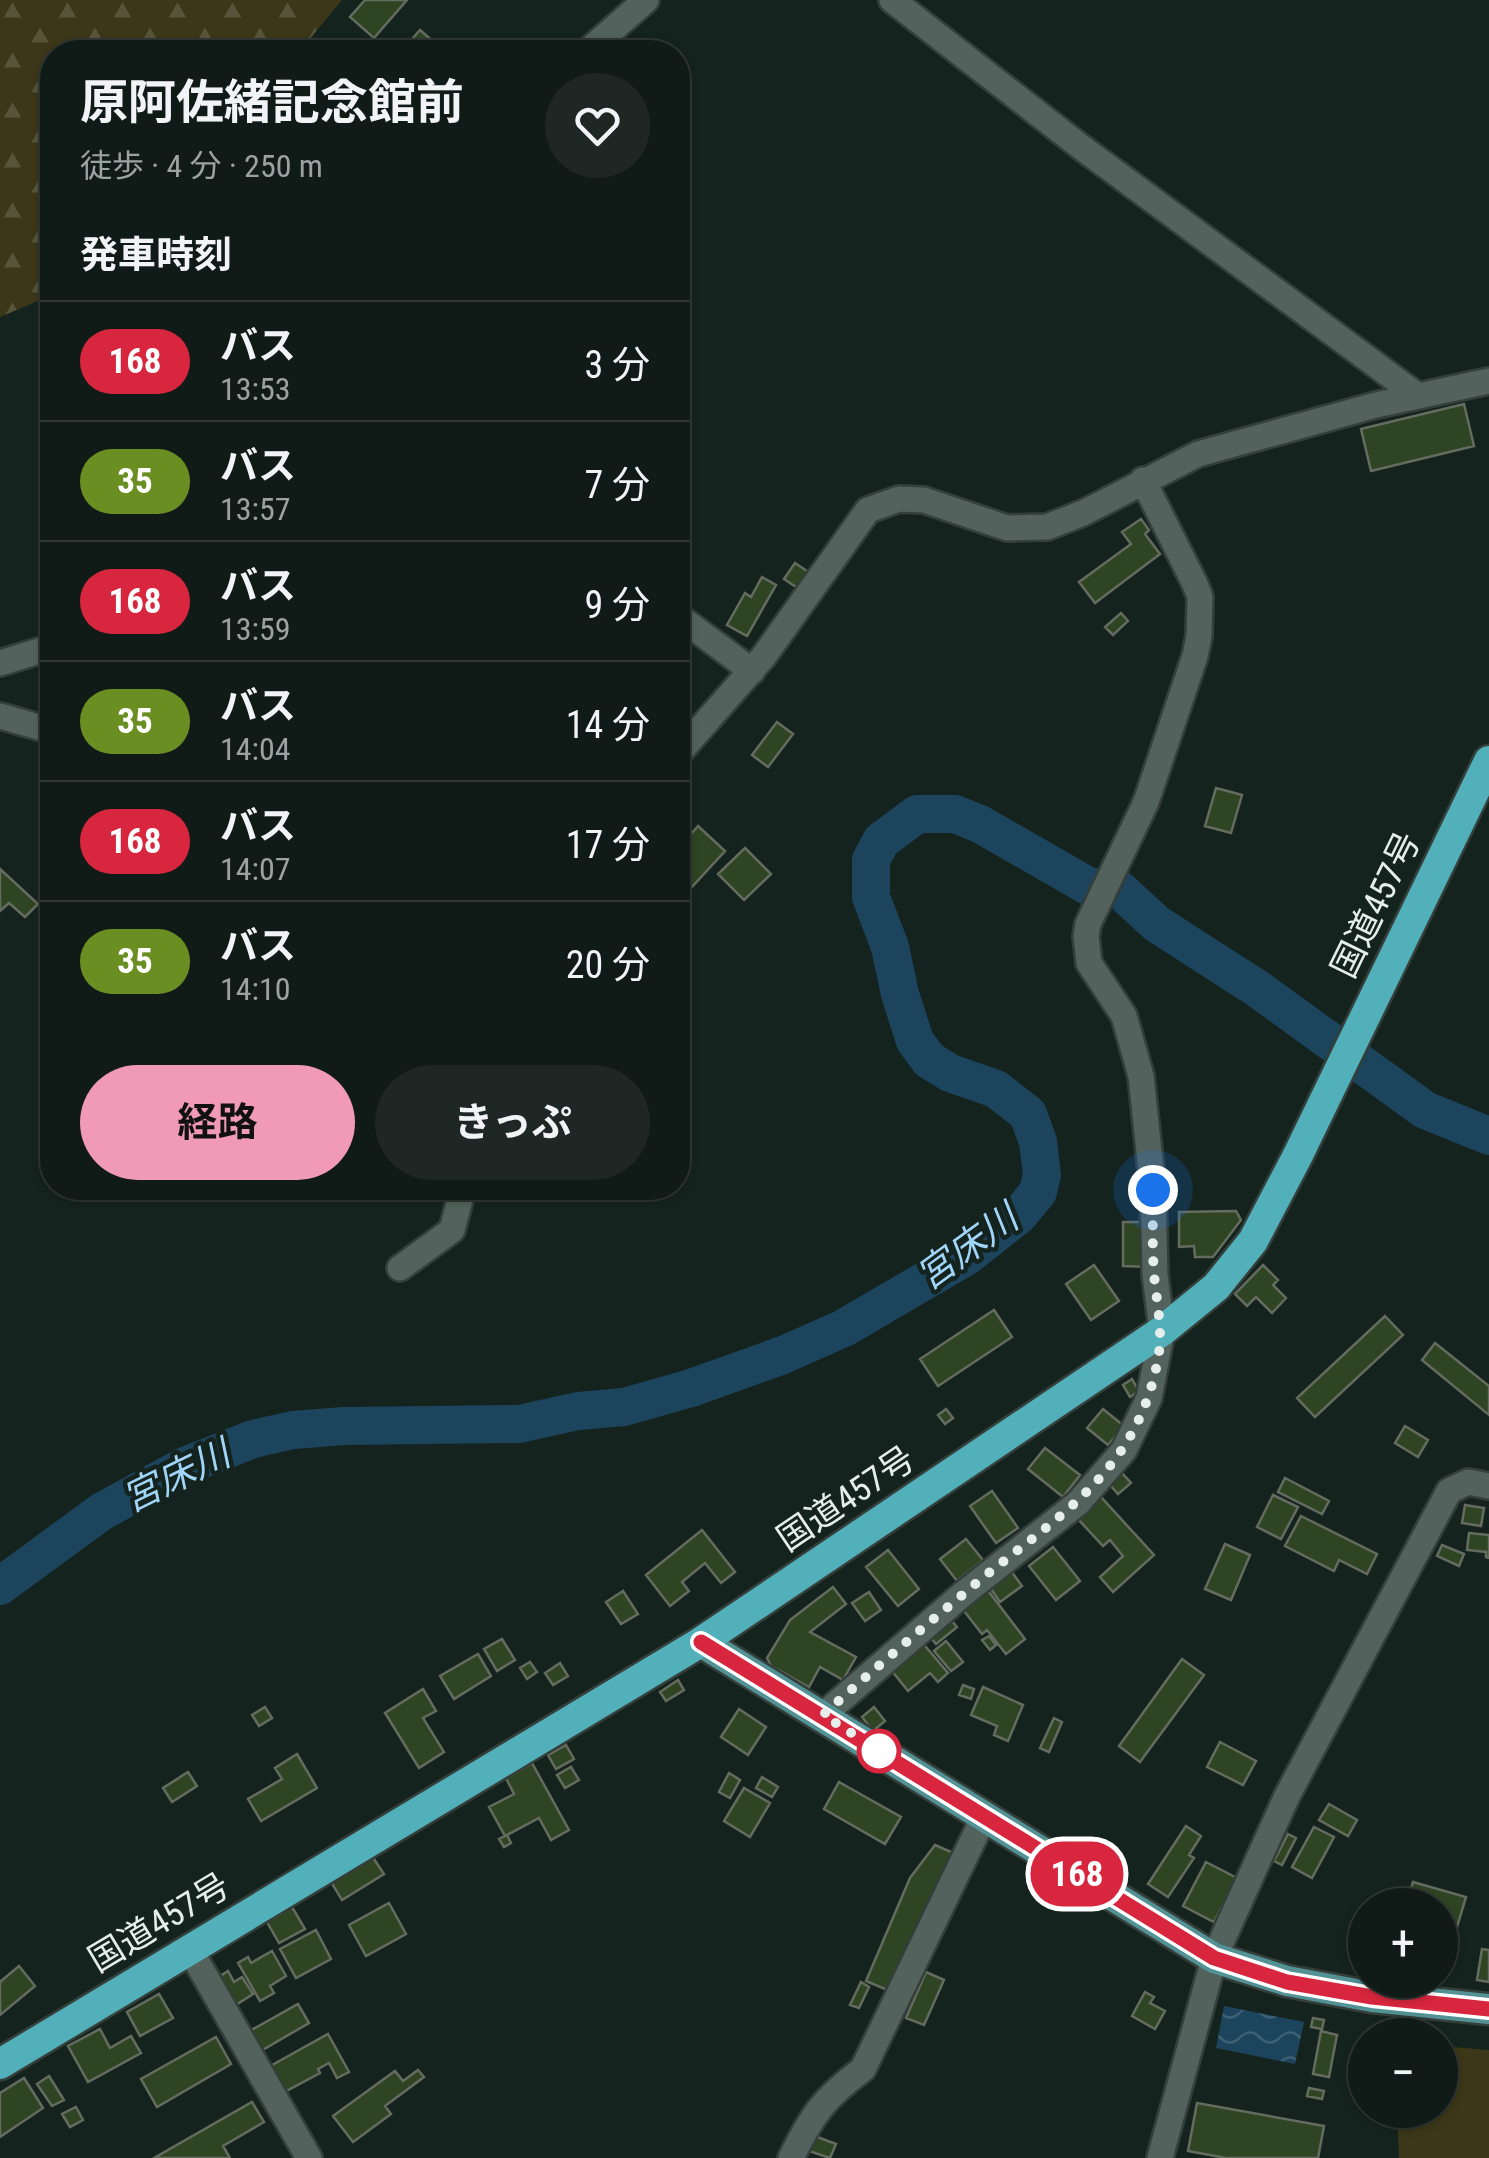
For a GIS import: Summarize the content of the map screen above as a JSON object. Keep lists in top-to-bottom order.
{
  "streets": {
    "highway": ["国道457号"]
  },
  "water": ["宮床川"],
  "lines": ["bus line 168"],
  "page": {
    "on_map": "168",
    "heading": [
      ["原阿佐緒記念館前", "徒歩 · 4 分 · 250 m"],
      "発車時刻"
    ],
    "list": [
      {
        "mark": "168",
        "name": "バス",
        "note": "13:53",
        "value": "3 分"
      },
      {
        "mark": "35",
        "name": "バス",
        "note": "13:57",
        "value": "7 分"
      },
      {
        "mark": "168",
        "name": "バス",
        "note": "13:59",
        "value": "9 分"
      },
      {
        "mark": "35",
        "name": "バス",
        "note": "14:04",
        "value": "14 分"
      },
      {
        "mark": "168",
        "name": "バス",
        "note": "14:07",
        "value": "17 分"
      },
      {
        "mark": "35",
        "name": "バス",
        "note": "14:10",
        "value": "20 分"
      }
    ],
    "buttons": ["経路", "きっぷ"],
    "map_buttons": ["+", "−"]
  }
}
